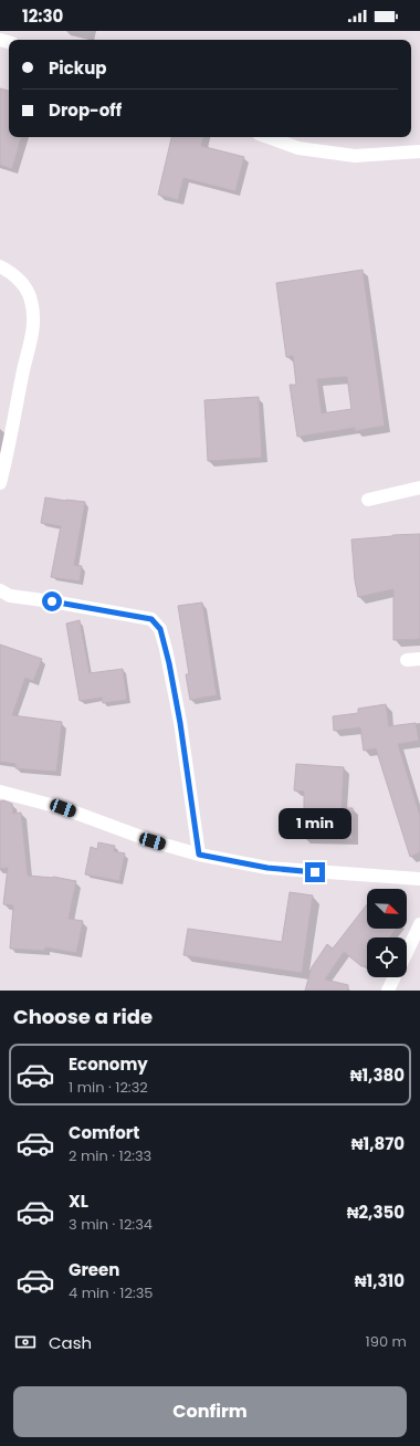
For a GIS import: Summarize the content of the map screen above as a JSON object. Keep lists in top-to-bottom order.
{
  "north": "bottom right",
  "page": {
    "status": "12:30",
    "banner": ["Pickup", "Drop-off"],
    "bubble": "1 min",
    "heading": "Choose a ride",
    "list": [
      {
        "name": "Economy",
        "note": "1 min · 12:32",
        "value": "₦1,380"
      },
      {
        "name": "Comfort",
        "note": "2 min · 12:33",
        "value": "₦1,870"
      },
      {
        "name": "XL",
        "note": "3 min · 12:34",
        "value": "₦2,350"
      },
      {
        "name": "Green",
        "note": "4 min · 12:35",
        "value": "₦1,310"
      }
    ],
    "pay": ["Cash", "190 m"],
    "buttons": "Confirm"
  }
}
